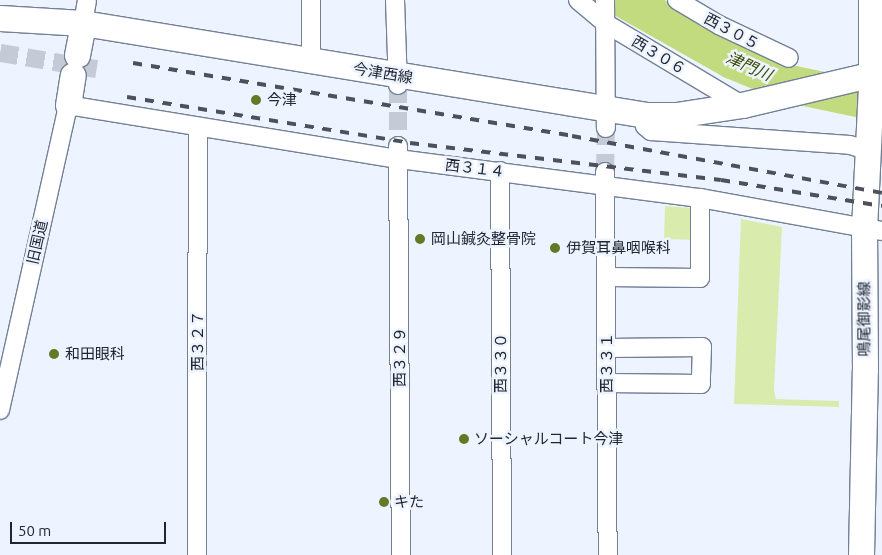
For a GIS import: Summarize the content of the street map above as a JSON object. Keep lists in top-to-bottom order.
{
  "streets": {
    "street": [
      "西３０５",
      "西３０６",
      "今津西線",
      "西３１４",
      "旧国道",
      "鳴尾御影線",
      "西３２７",
      "西３２９",
      "西３３０",
      "西３３１"
    ]
  },
  "crossings": [
    ["西３０６", "今津西線"],
    ["今津西線", "旧国道"],
    ["今津西線", "鳴尾御影線"],
    ["西３１４", "旧国道"],
    ["西３１４", "鳴尾御影線"],
    ["西３１４", "西３２７"],
    ["西３１４", "西３２９"],
    ["西３１４", "西３３０"],
    ["西３１４", "西３３１"]
  ],
  "water": ["津門川"],
  "places": [
    "今津",
    "岡山鍼灸整骨院",
    "伊賀耳鼻咽喉科",
    "和田眼科",
    "ソーシャルコート今津",
    "キた"
  ],
  "scale_bar": "50 m"
}
